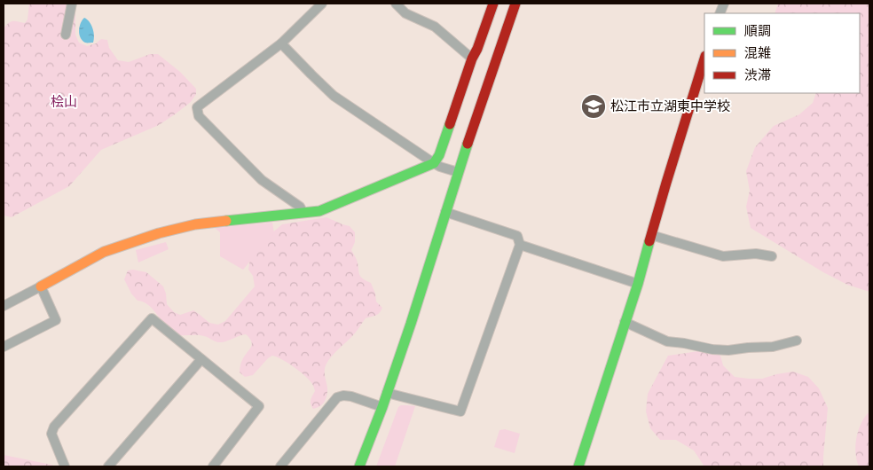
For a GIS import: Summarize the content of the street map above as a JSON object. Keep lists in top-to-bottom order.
{
  "parks": ["桧山"],
  "places": {
    "school or university": ["松江市立湖東中学校"]
  },
  "legend": ["順調", "混雑", "渋滞"]
}
